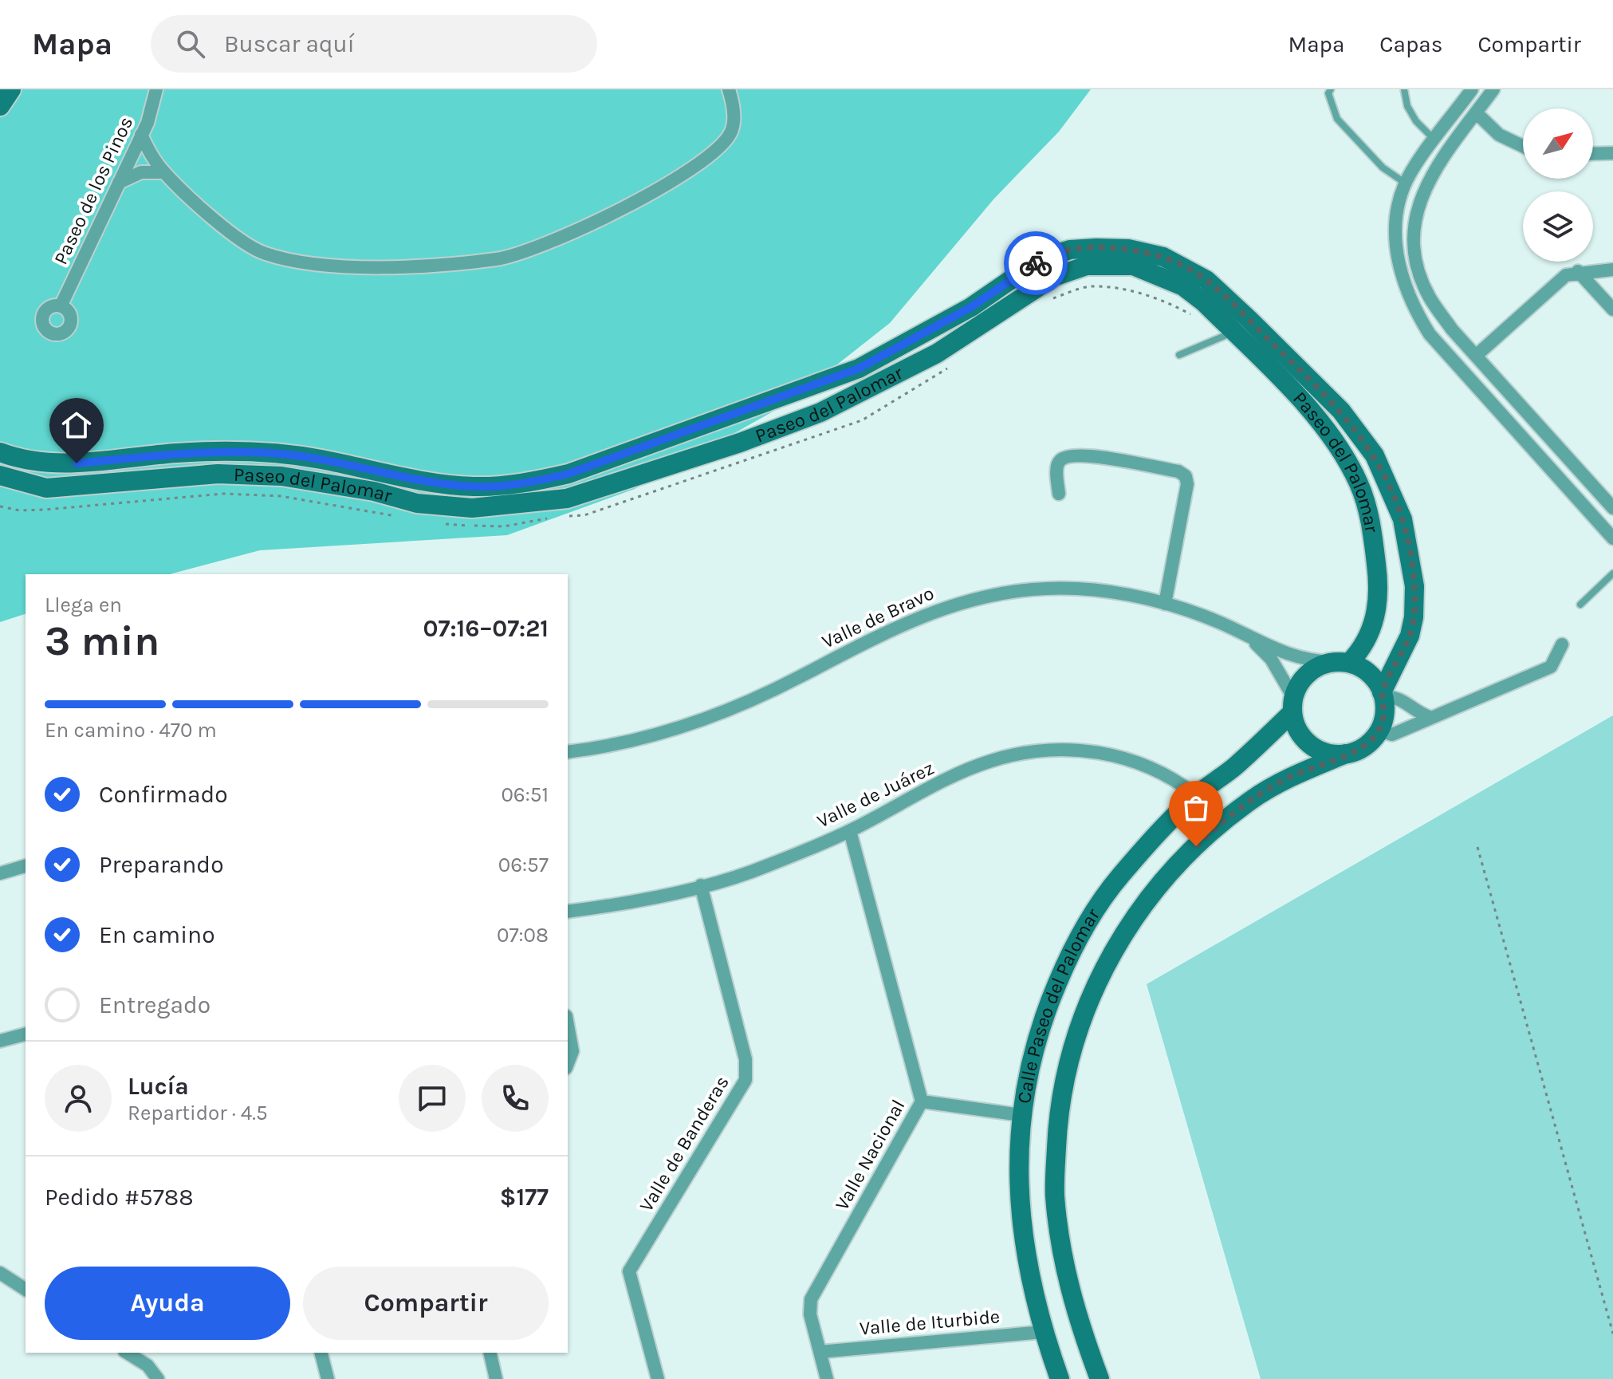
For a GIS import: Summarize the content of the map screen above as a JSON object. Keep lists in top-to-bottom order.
{
  "streets": {
    "street": [
      "Paseo de los Pinos",
      "Paseo del Palomar",
      "Valle de Bravo",
      "Valle de Juárez",
      "Calle Paseo del Palomar",
      "Valle de Banderas",
      "Valle Nacional",
      "Valle de Iturbide"
    ]
  },
  "crossings": [
    ["Paseo del Palomar", "Valle de Bravo"],
    ["Paseo del Palomar", "Calle Paseo del Palomar"],
    ["Valle de Bravo", "Calle Paseo del Palomar"],
    ["Valle de Juárez", "Calle Paseo del Palomar"],
    ["Valle de Juárez", "Valle de Banderas"],
    ["Valle de Juárez", "Valle Nacional"],
    ["Calle Paseo del Palomar", "Valle de Iturbide"],
    ["Valle Nacional", "Valle de Iturbide"]
  ],
  "north": "top right",
  "page": {
    "header": "Mapa",
    "search": "Buscar aquí",
    "nav": ["Mapa", "Capas", "Compartir"],
    "heading": ["3 min", "Llega en", "07:16–07:21"],
    "panel": [
      "Lucía",
      "Repartidor · 4.5",
      "Pedido #5788",
      "$177"
    ],
    "bar": "En camino · 470 m",
    "list": [
      ["Confirmado", "06:51"],
      ["Preparando", "06:57"],
      ["En camino", "07:08"],
      "Entregado"
    ],
    "buttons": ["Ayuda", "Compartir"]
  }
}
